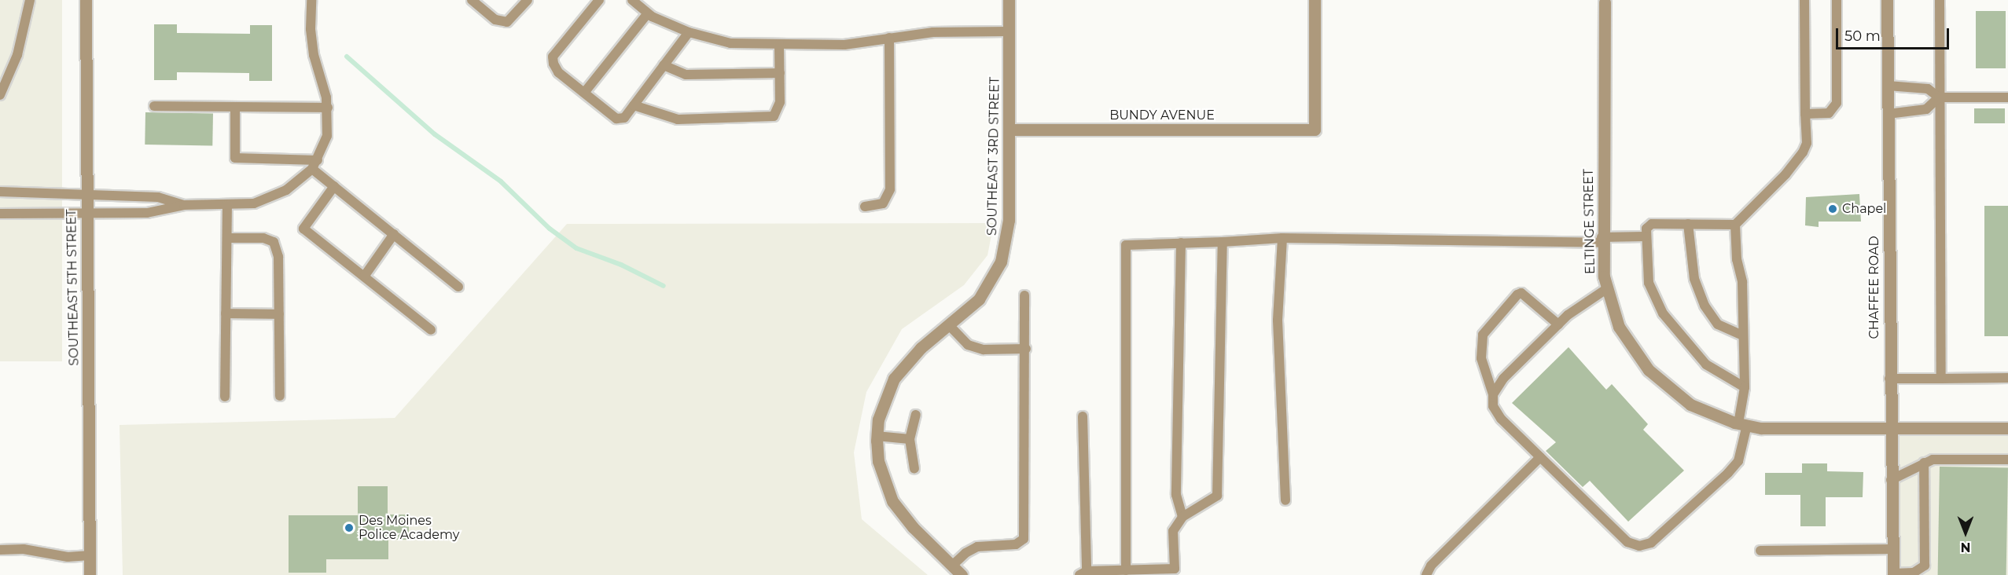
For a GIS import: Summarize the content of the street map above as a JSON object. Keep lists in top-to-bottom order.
{
  "streets": {
    "street": [
      "BUNDY AVENUE",
      "SOUTHEAST 3RD STREET",
      "ELTINGE STREET",
      "SOUTHEAST 5TH STREET",
      "CHAFFEE ROAD"
    ]
  },
  "crossings": [
    ["BUNDY AVENUE", "SOUTHEAST 3RD STREET"],
    ["ELTINGE STREET", "CHAFFEE ROAD"]
  ],
  "places": ["Chapel", "Des Moines Police Academy"],
  "scale_bar": "50 m",
  "north": "bottom"
}
